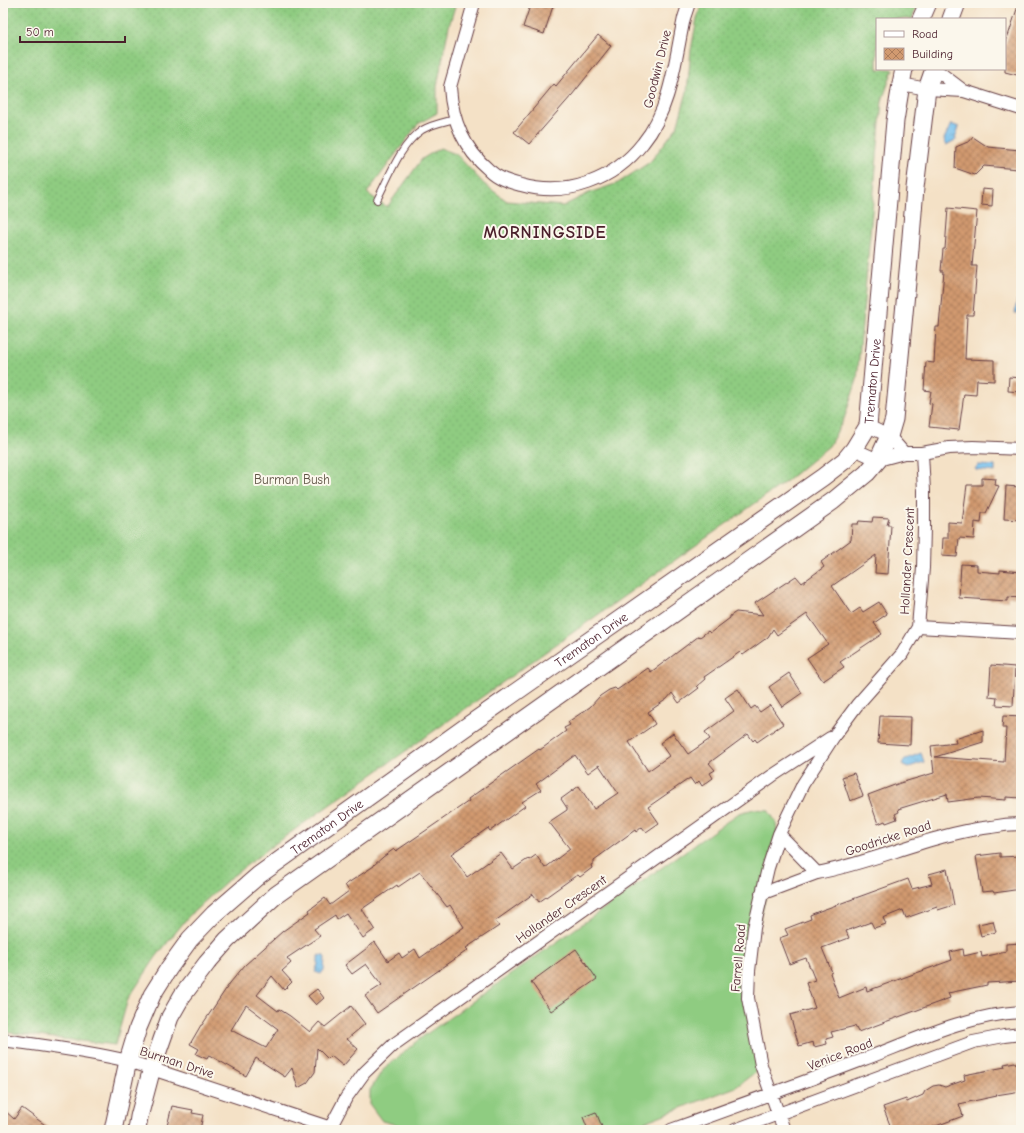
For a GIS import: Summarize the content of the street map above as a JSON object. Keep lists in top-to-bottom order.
{
  "streets": {
    "street": [
      "Goodwin Drive",
      "Trematon Drive",
      "Hollander Crescent",
      "Goodricke Road",
      "Farrell Road",
      "Venice Road",
      "Burman Drive"
    ]
  },
  "crossings": [
    ["Trematon Drive", "Burman Drive"],
    ["Hollander Crescent", "Farrell Road"],
    ["Hollander Crescent", "Burman Drive"],
    ["Goodricke Road", "Farrell Road"],
    ["Farrell Road", "Venice Road"]
  ],
  "districts": ["MORNINGSIDE"],
  "parks": ["Burman Bush"],
  "legend": ["Road", "Building"],
  "scale_bar": "50 m"
}
